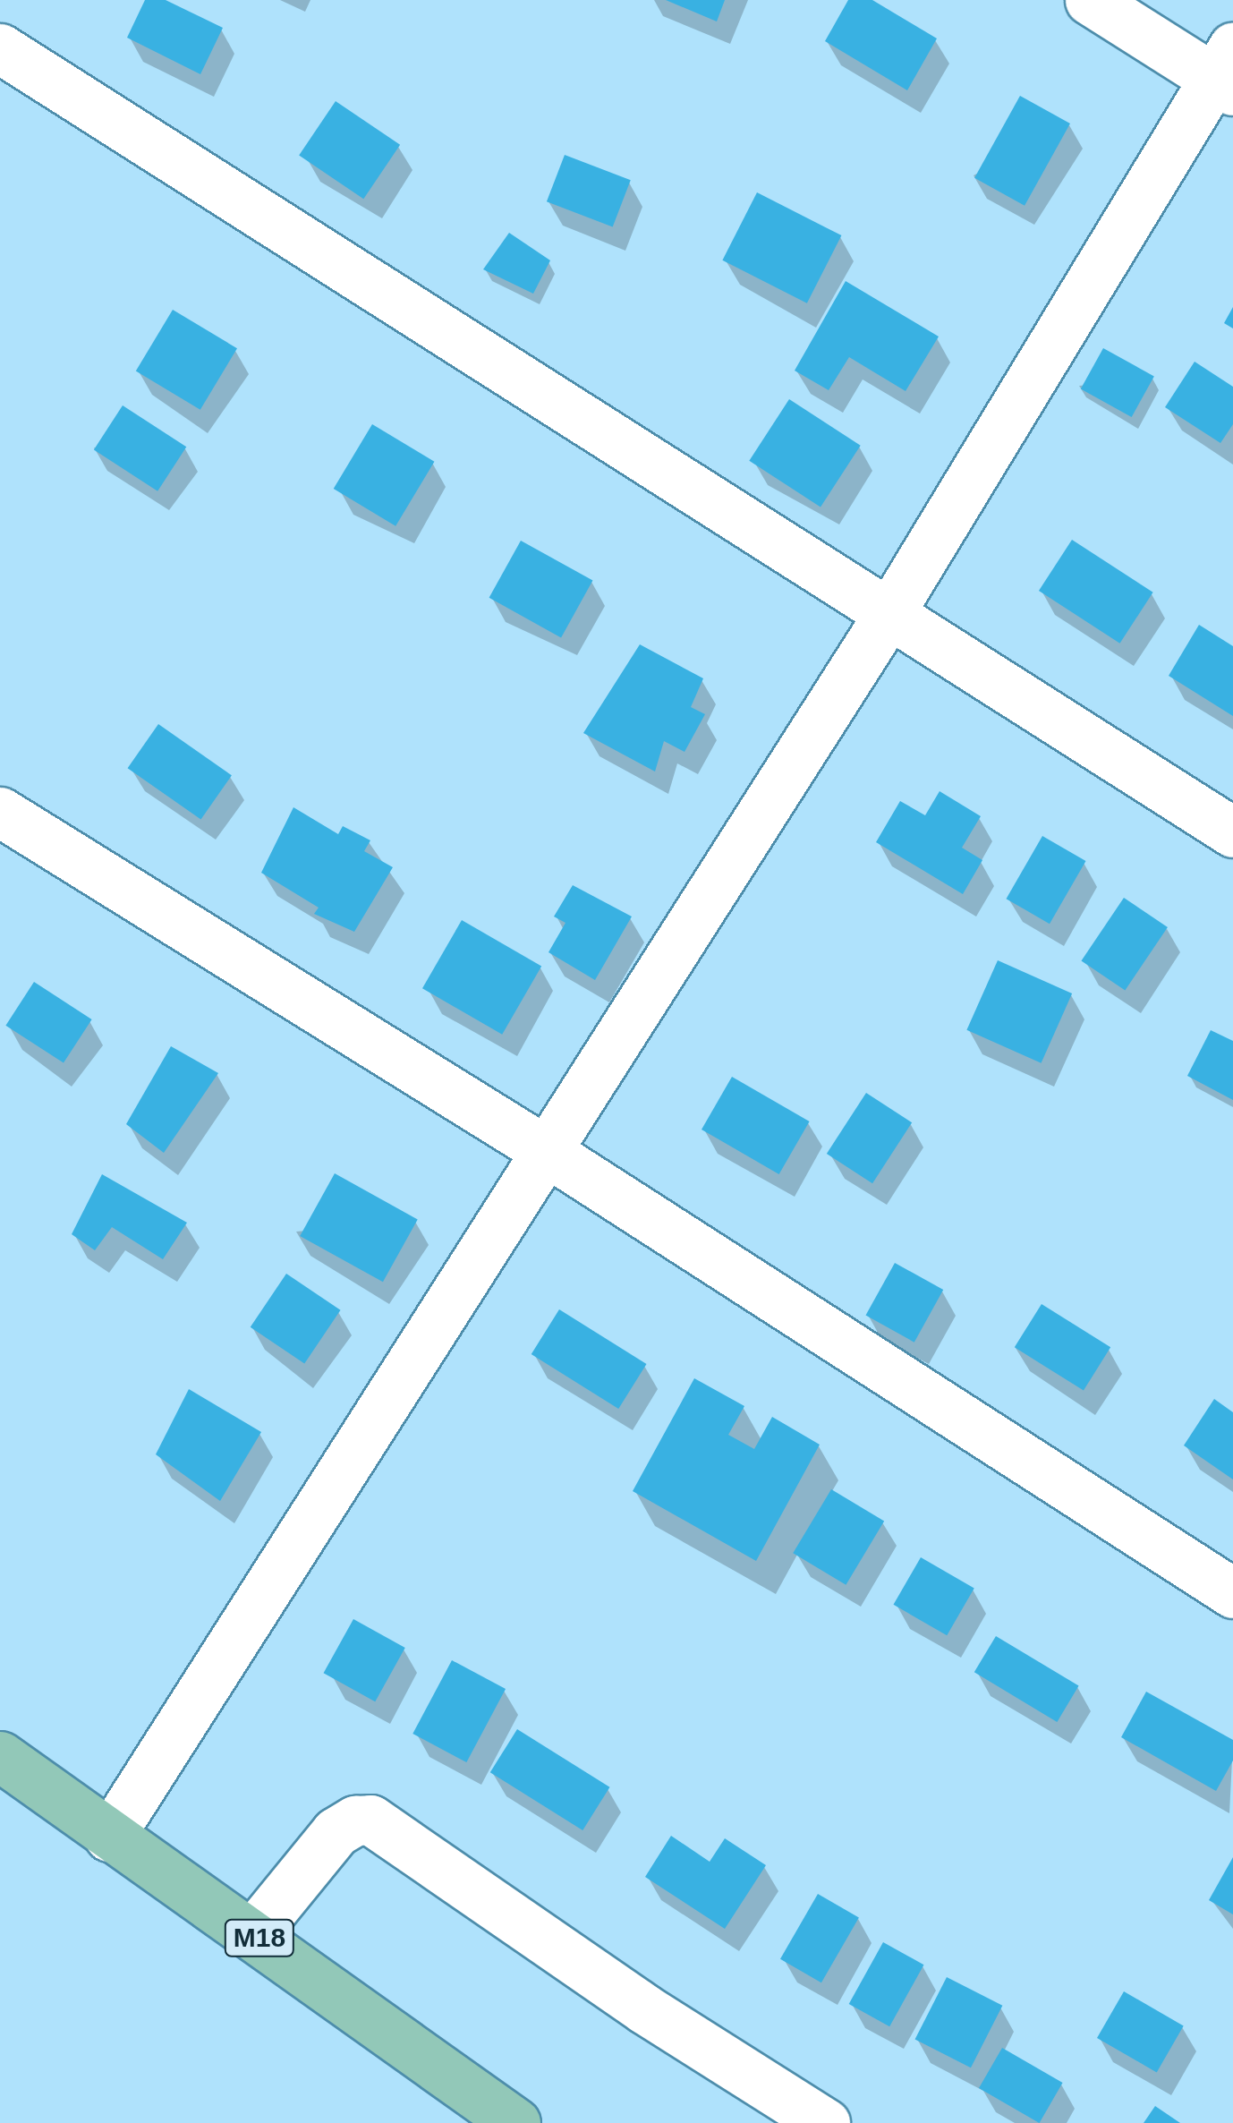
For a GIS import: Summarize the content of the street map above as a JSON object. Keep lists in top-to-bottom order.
{
  "streets": {
    "main road": ["M18"]
  }
}
